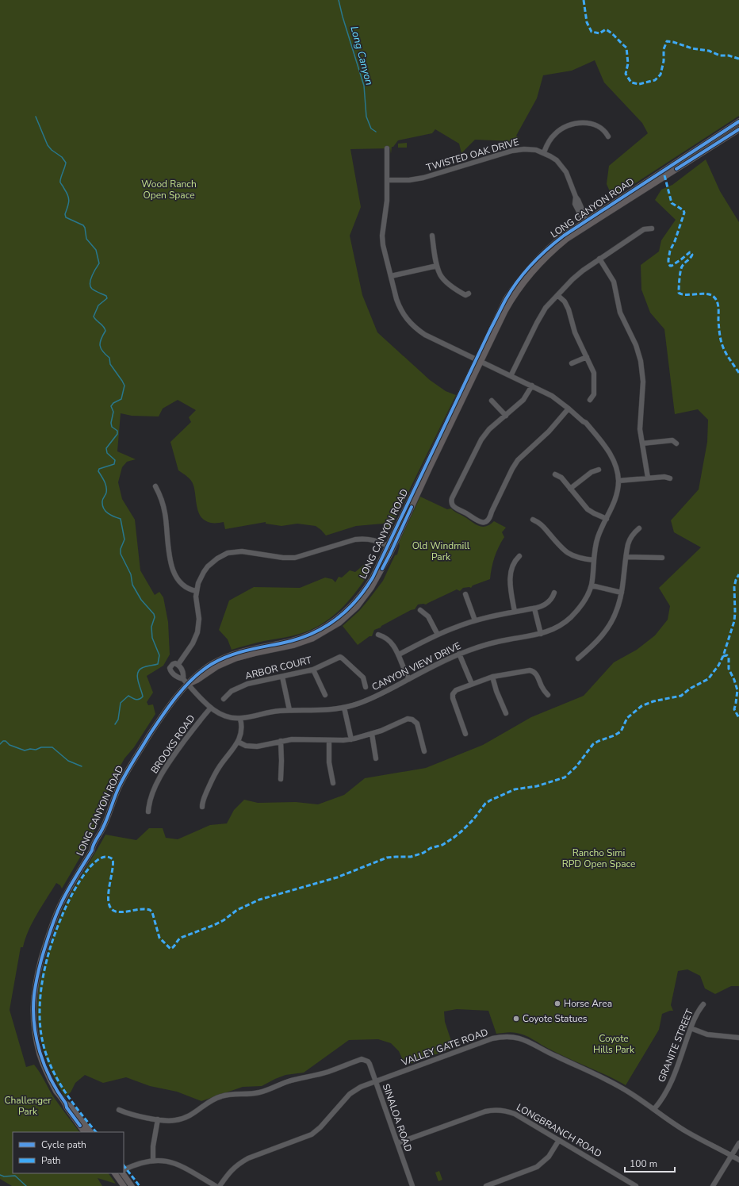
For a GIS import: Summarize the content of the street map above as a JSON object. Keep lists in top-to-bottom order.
{
  "streets": {
    "main road": ["LONG CANYON ROAD"],
    "street": [
      "TWISTED OAK DRIVE",
      "CANYON VIEW DRIVE",
      "ARBOR COURT",
      "BROOKS ROAD",
      "GRANITE STREET",
      "VALLEY GATE ROAD",
      "SINALOA ROAD",
      "LONGBRANCH ROAD"
    ]
  },
  "crossings": [
    ["TWISTED OAK DRIVE", "LONG CANYON ROAD"],
    ["TWISTED OAK DRIVE", "CANYON VIEW DRIVE"],
    ["LONG CANYON ROAD", "CANYON VIEW DRIVE"],
    ["CANYON VIEW DRIVE", "BROOKS ROAD"],
    ["GRANITE STREET", "VALLEY GATE ROAD"],
    ["VALLEY GATE ROAD", "SINALOA ROAD"],
    ["SINALOA ROAD", "LONGBRANCH ROAD"]
  ],
  "water": ["Long Canyon"],
  "parks": [
    "Wood Ranch Open Space",
    "Old Windmill Park",
    "Rancho Simi RPD Open Space",
    "Coyote Hills Park",
    "Challenger Park"
  ],
  "places": ["Horse Area", "Coyote Statues"],
  "legend": ["Cycle path", "Path"],
  "scale_bar": "100 m"
}
